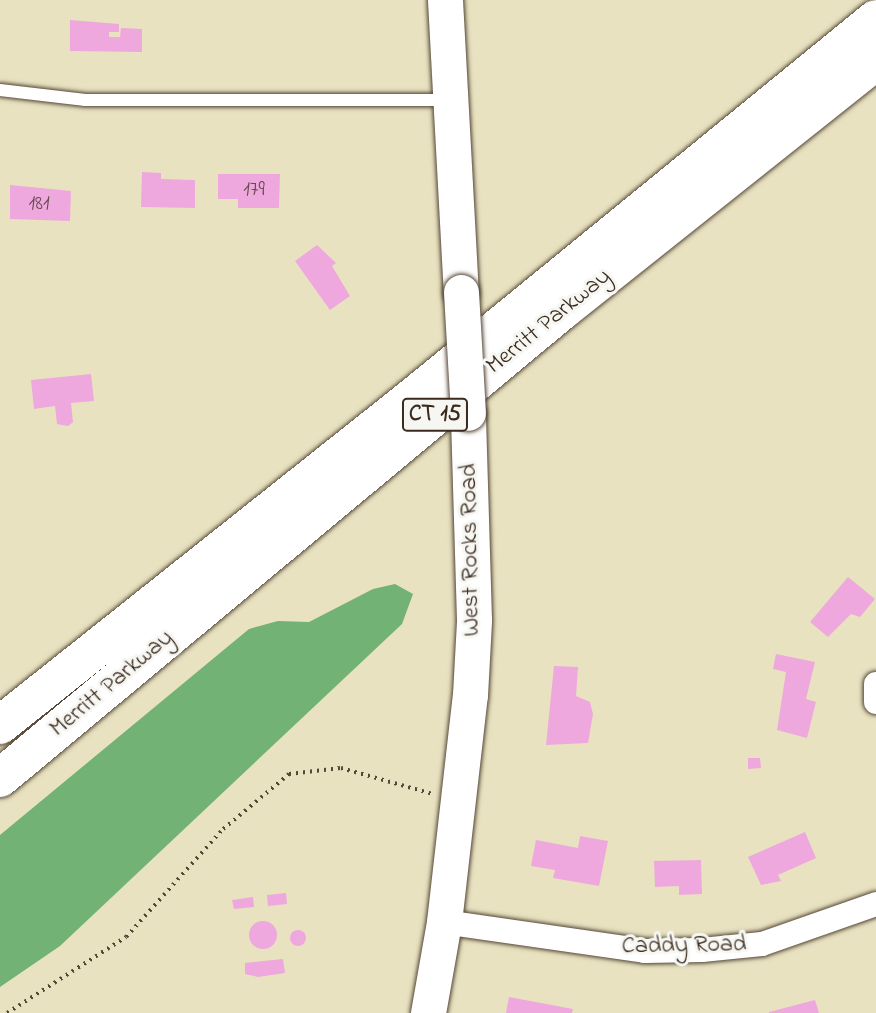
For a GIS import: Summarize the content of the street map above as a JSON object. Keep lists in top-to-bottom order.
{
  "streets": {
    "highway": ["Merritt Parkway", "CT 15"],
    "main road": ["West Rocks Road"],
    "street": ["Caddy Road"]
  },
  "crossings": [
    ["West Rocks Road", "Caddy Road"]
  ],
  "house_numbers": ["179", "181"]
}
